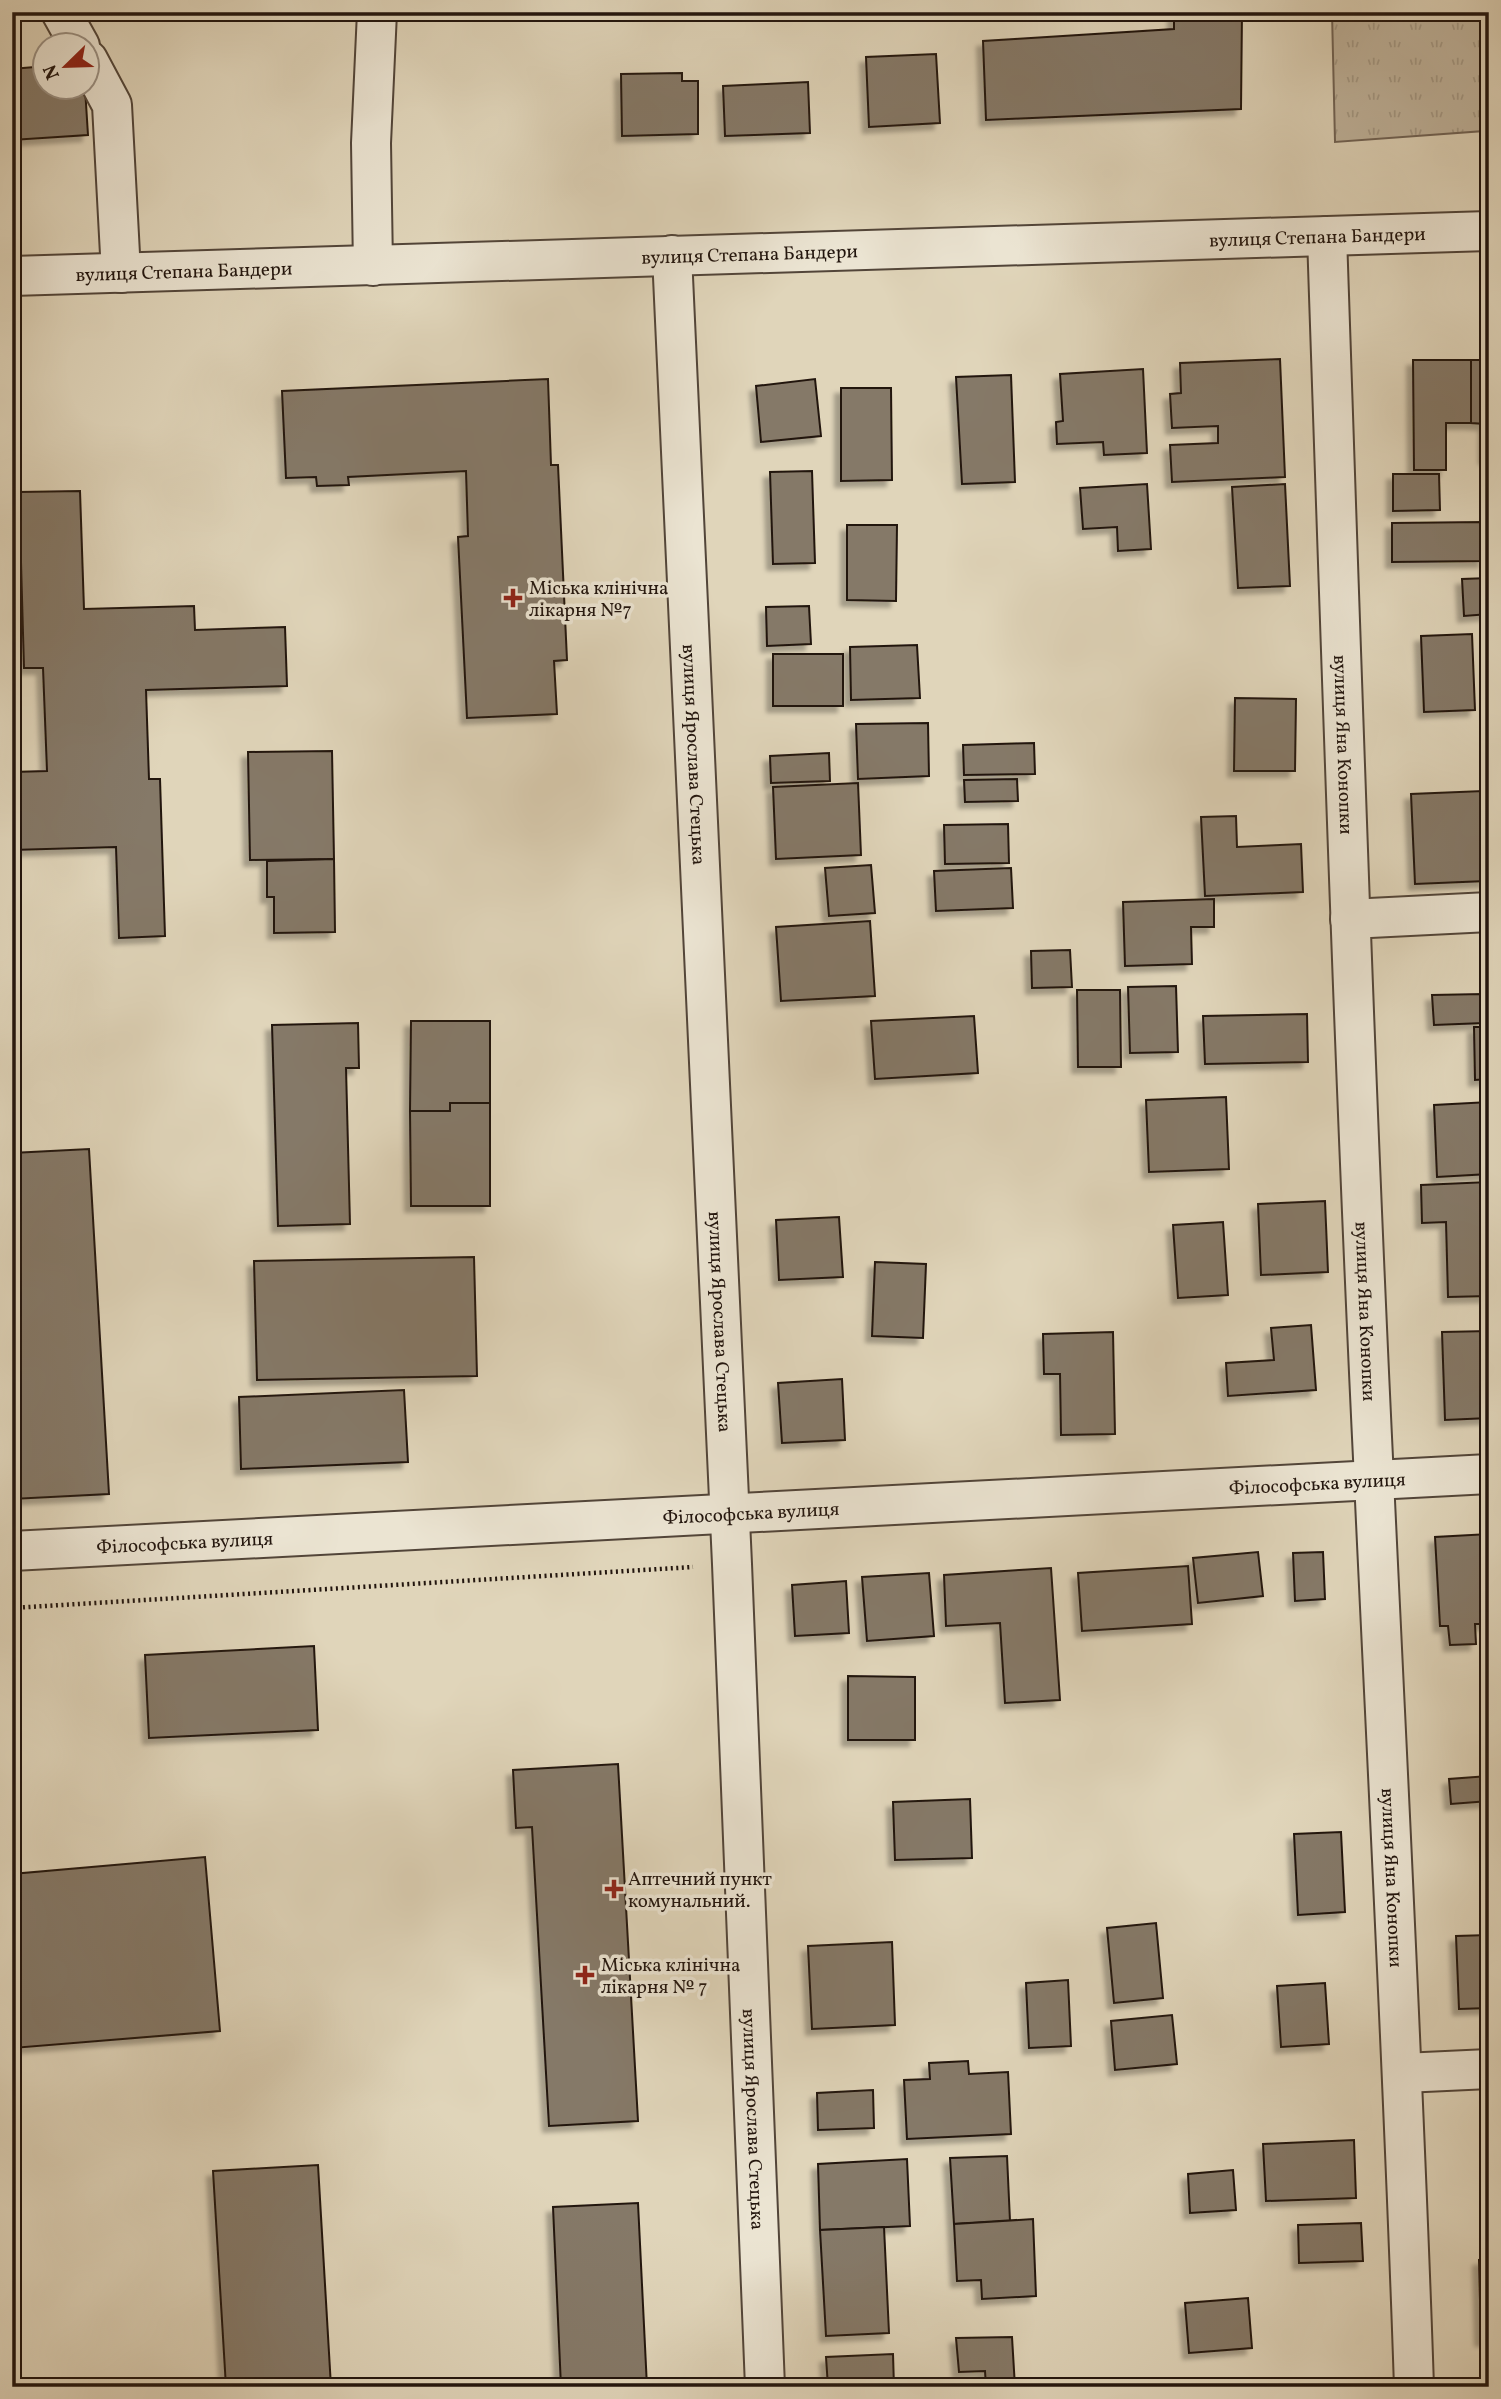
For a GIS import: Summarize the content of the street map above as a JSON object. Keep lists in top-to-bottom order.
{
  "streets": {
    "street": [
      "вулиця Степана Бандери",
      "вулиця Яна Конопки",
      "вулиця Ярослава Стецька",
      "Філософська вулиця"
    ]
  },
  "crossings": [
    ["вулиця Степана Бандери", "вулиця Яна Конопки"],
    ["вулиця Степана Бандери", "вулиця Ярослава Стецька"],
    ["вулиця Яна Конопки", "Філософська вулиця"],
    ["вулиця Ярослава Стецька", "Філософська вулиця"]
  ],
  "places": {
    "health": ["Міська клінічна лікарня №7", "Аптечний пункт комунальний.", "Міська клінічна лікарня № 7"]
  },
  "north": "bottom left"
}
